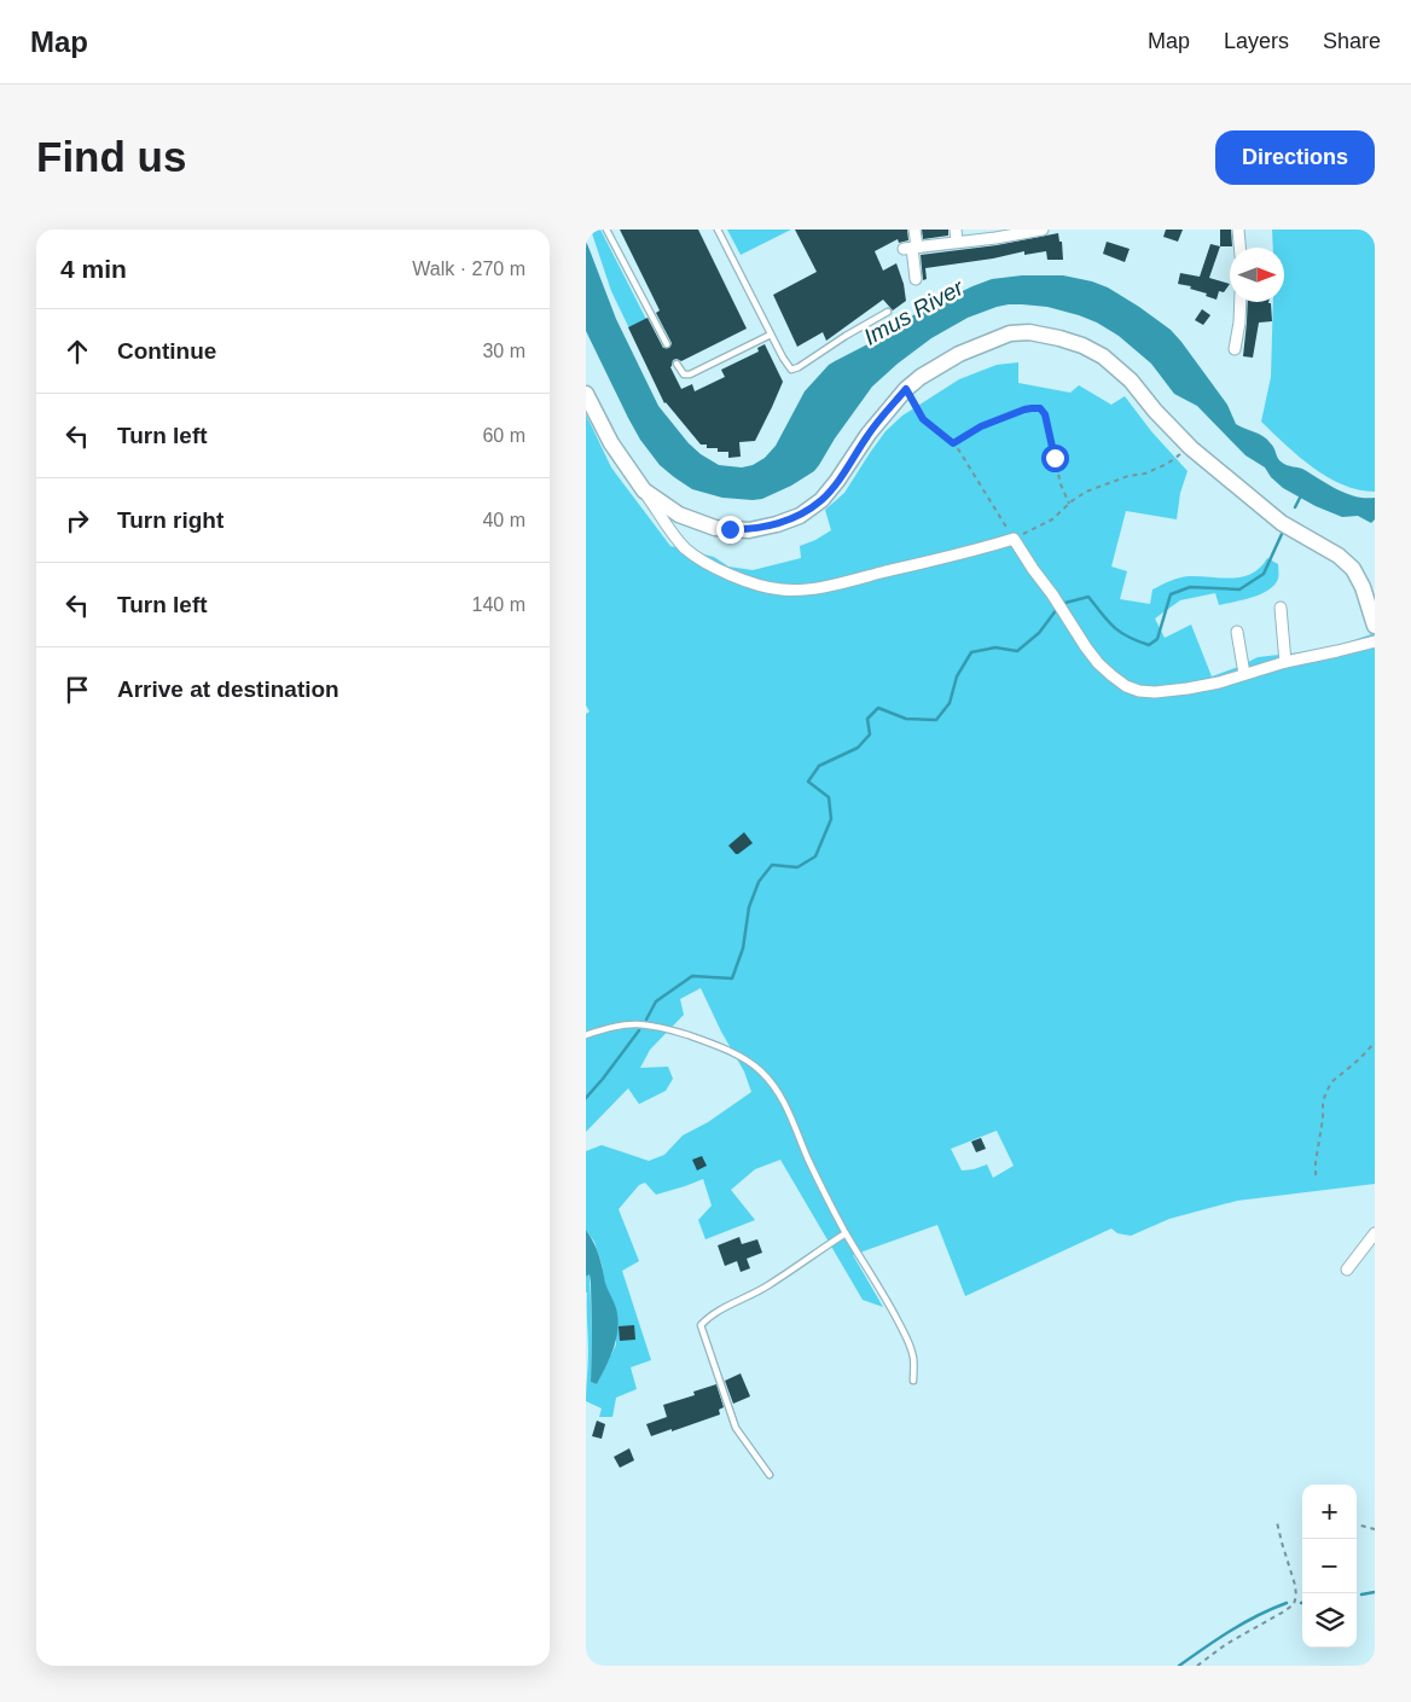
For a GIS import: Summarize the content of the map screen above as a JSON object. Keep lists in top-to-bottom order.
{
  "water": ["Imus River"],
  "north": "right",
  "page": {
    "header": "Map",
    "nav": ["Map", "Layers", "Share"],
    "buttons": "Directions",
    "title": "Find us",
    "heading": ["4 min", "Walk · 270 m"],
    "list": [
      ["Continue", "30 m"],
      ["Turn left", "60 m"],
      ["Turn right", "40 m"],
      ["Turn left", "140 m"],
      "Arrive at destination"
    ],
    "map_buttons": ["+", "−"]
  }
}
